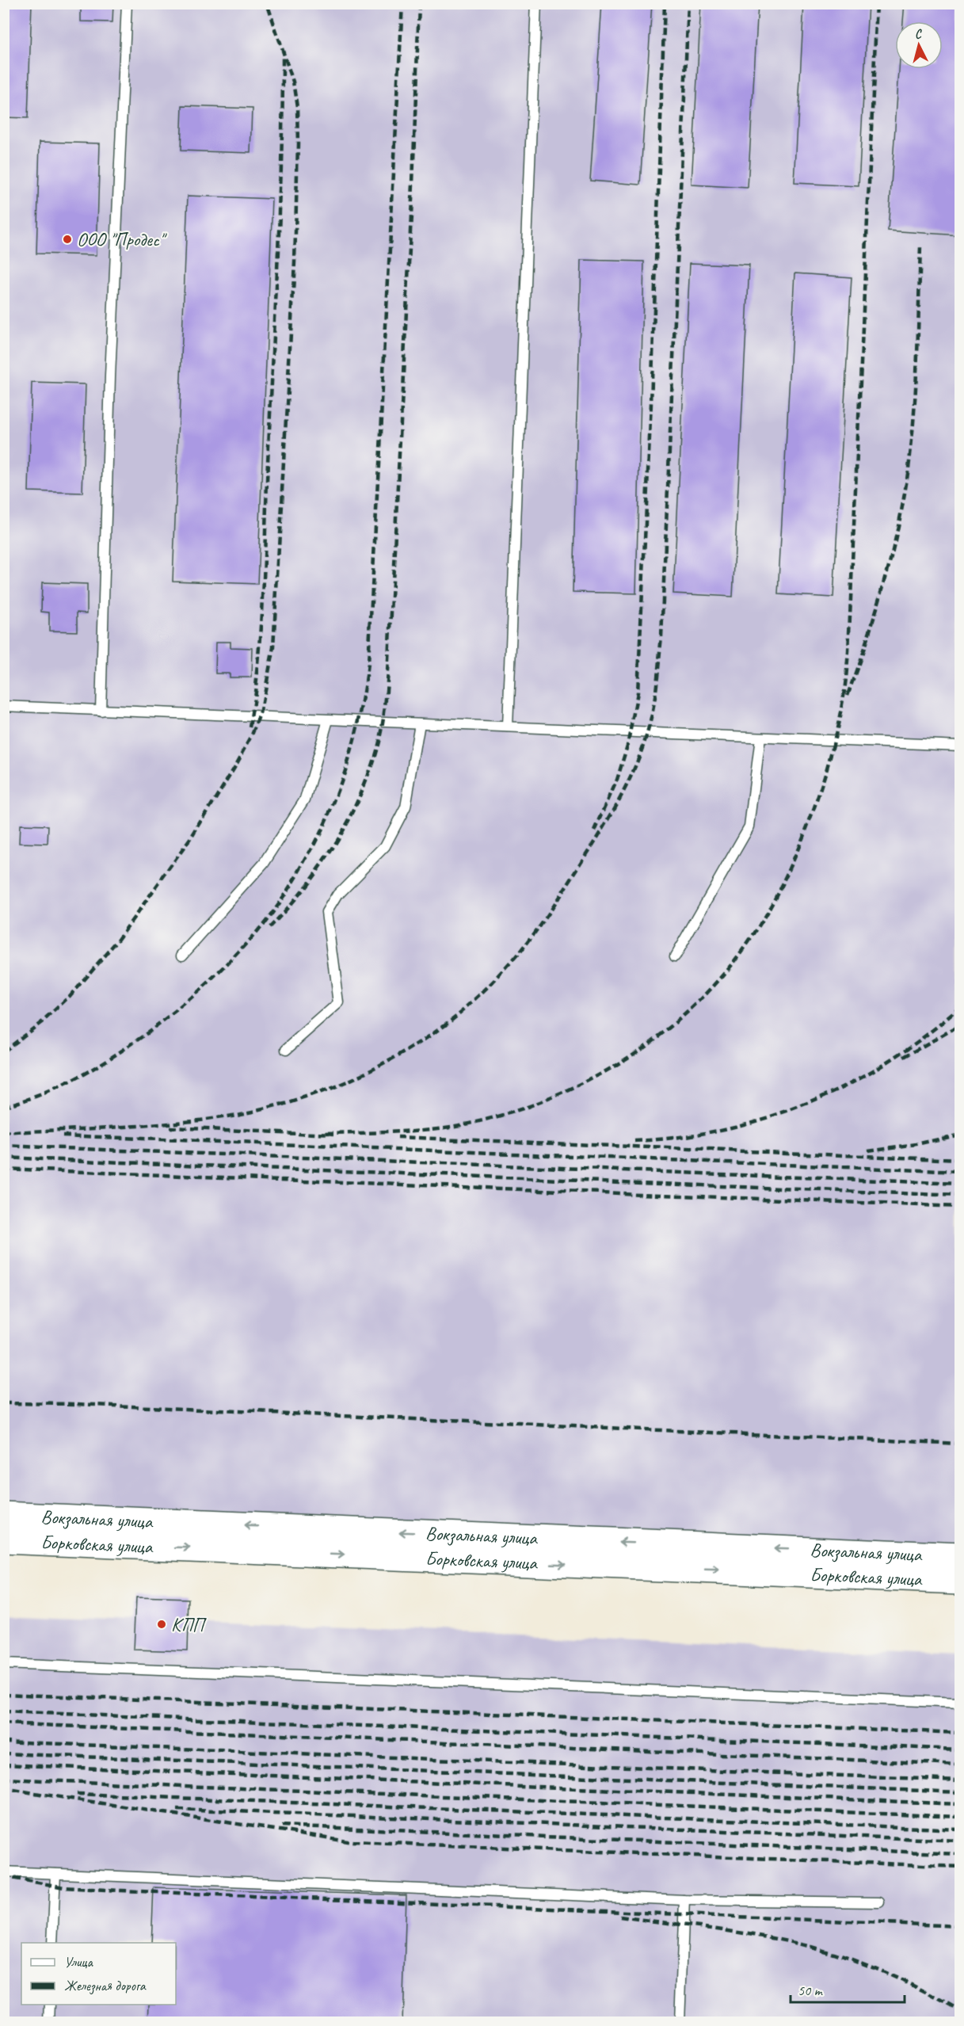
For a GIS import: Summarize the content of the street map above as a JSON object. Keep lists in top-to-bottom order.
{
  "streets": {
    "main road": ["Вокзальная улица", "Борковская улица"]
  },
  "one_way": ["Вокзальная улица", "Борковская улица"],
  "places": ["ООО \"Продес\"", "КПП"],
  "legend": ["Улица", "Железная дорога"],
  "scale_bar": "50 m",
  "north": "top"
}
